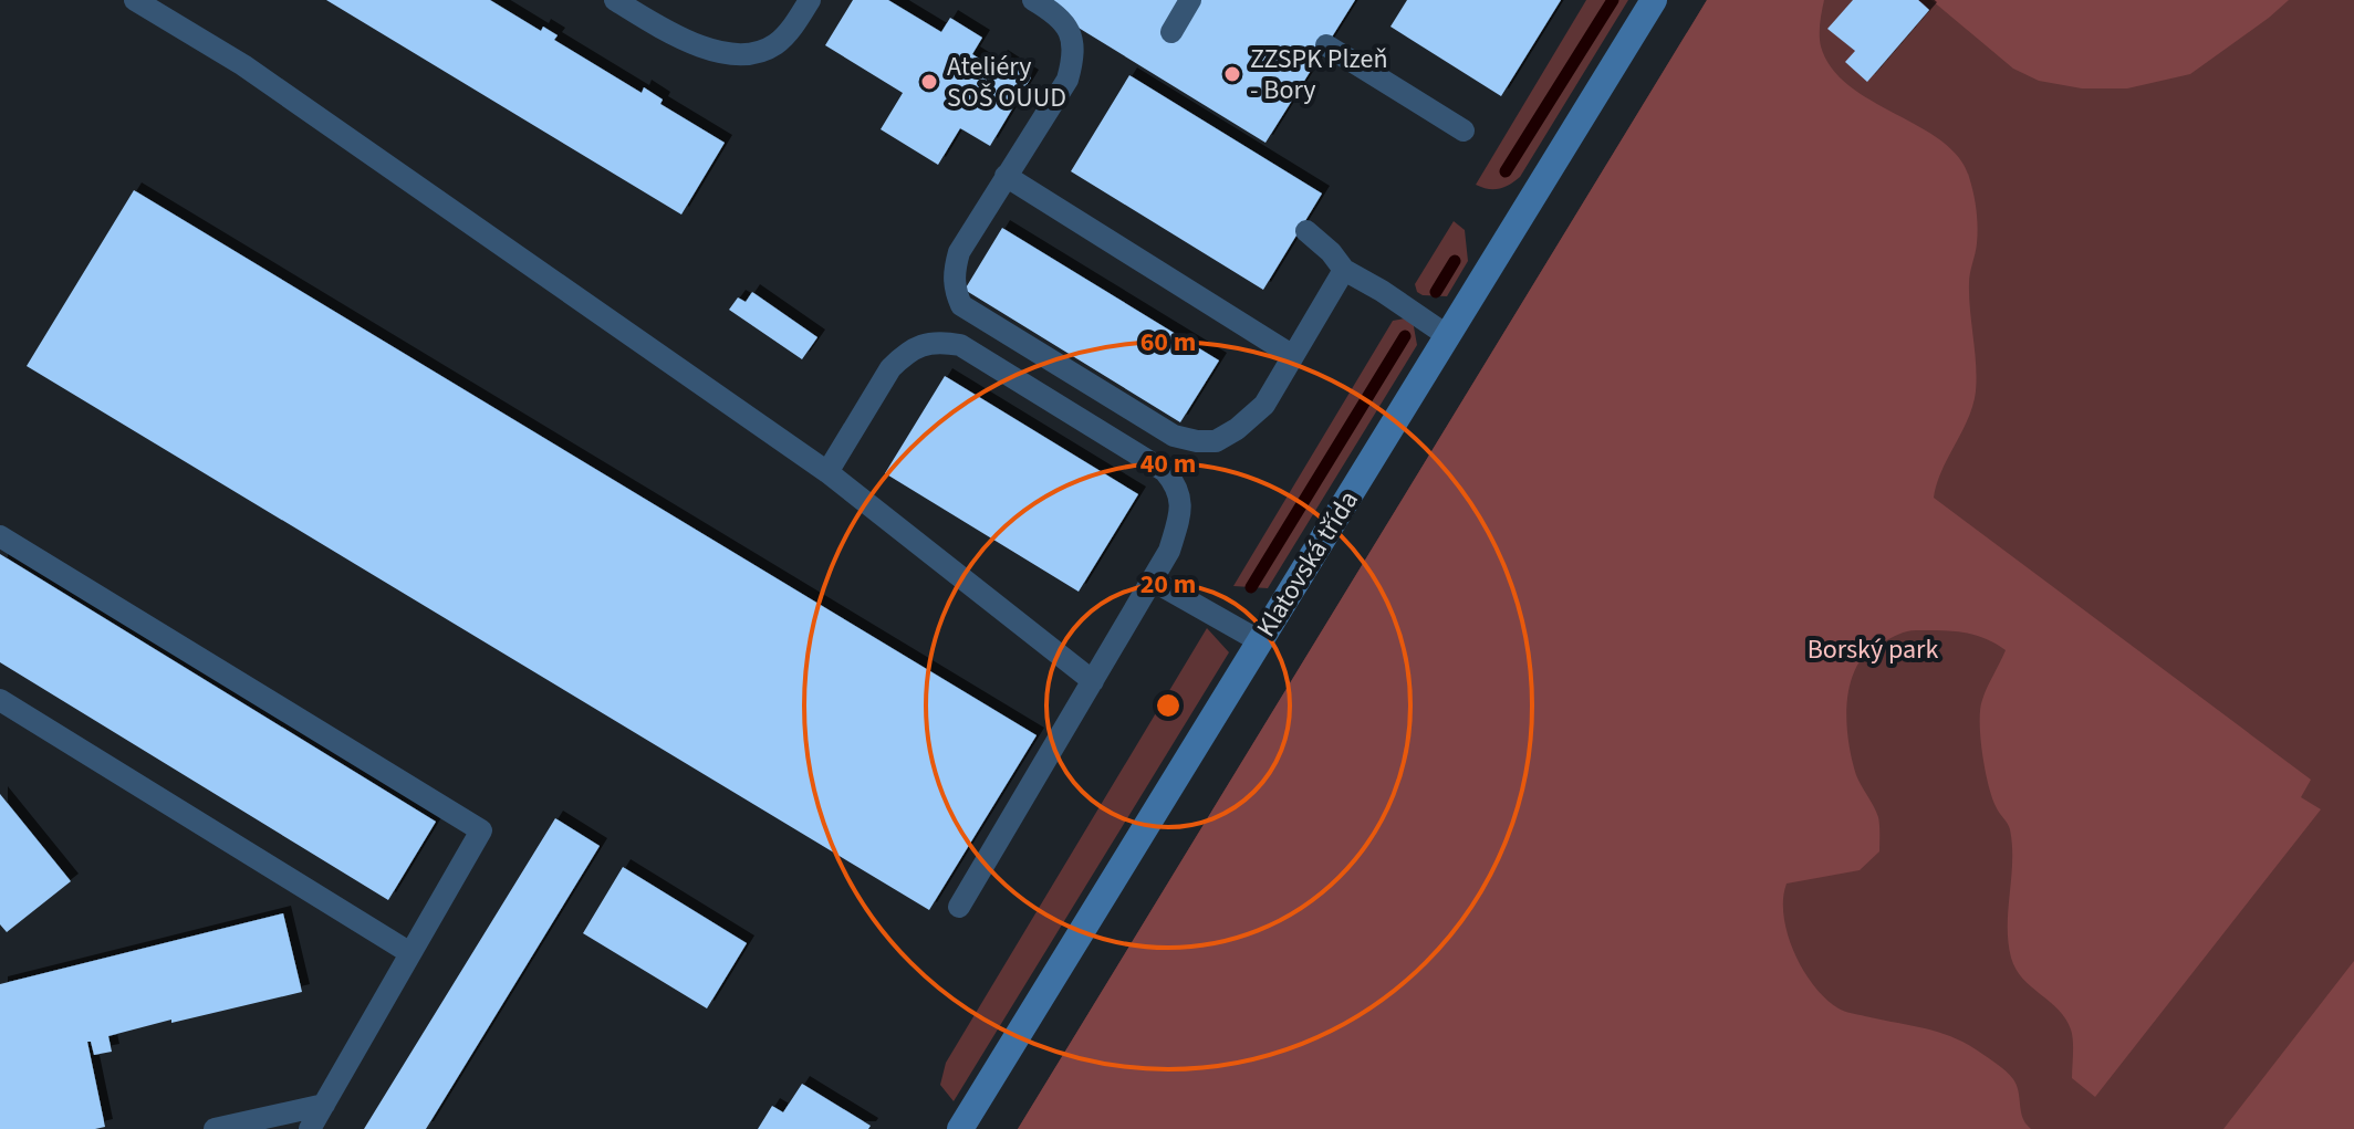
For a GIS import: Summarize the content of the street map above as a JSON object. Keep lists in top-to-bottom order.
{
  "streets": {
    "main road": ["Klatovská třída"]
  },
  "parks": ["Borský park"],
  "places": ["ZZSPK Plzeň - Bory", "Ateliéry SOŠ OUUD"],
  "rings": ["60 m", "40 m", "20 m"]
}
